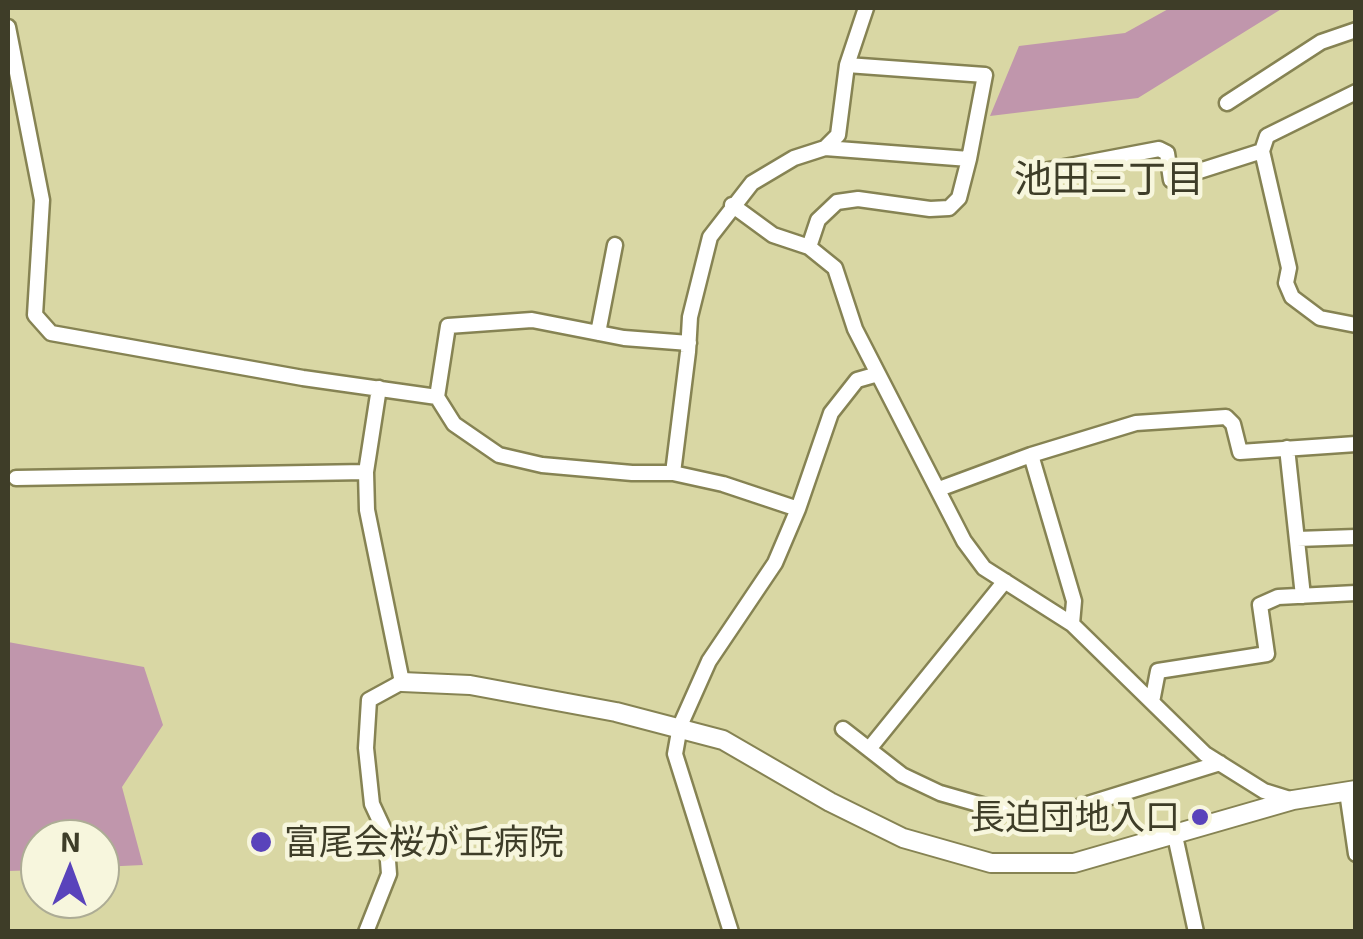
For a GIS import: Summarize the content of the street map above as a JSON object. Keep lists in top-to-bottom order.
{
  "districts": ["池田三丁目"],
  "places": ["長迫団地入口", "富尾会桜が丘病院"],
  "north": "top"
}
